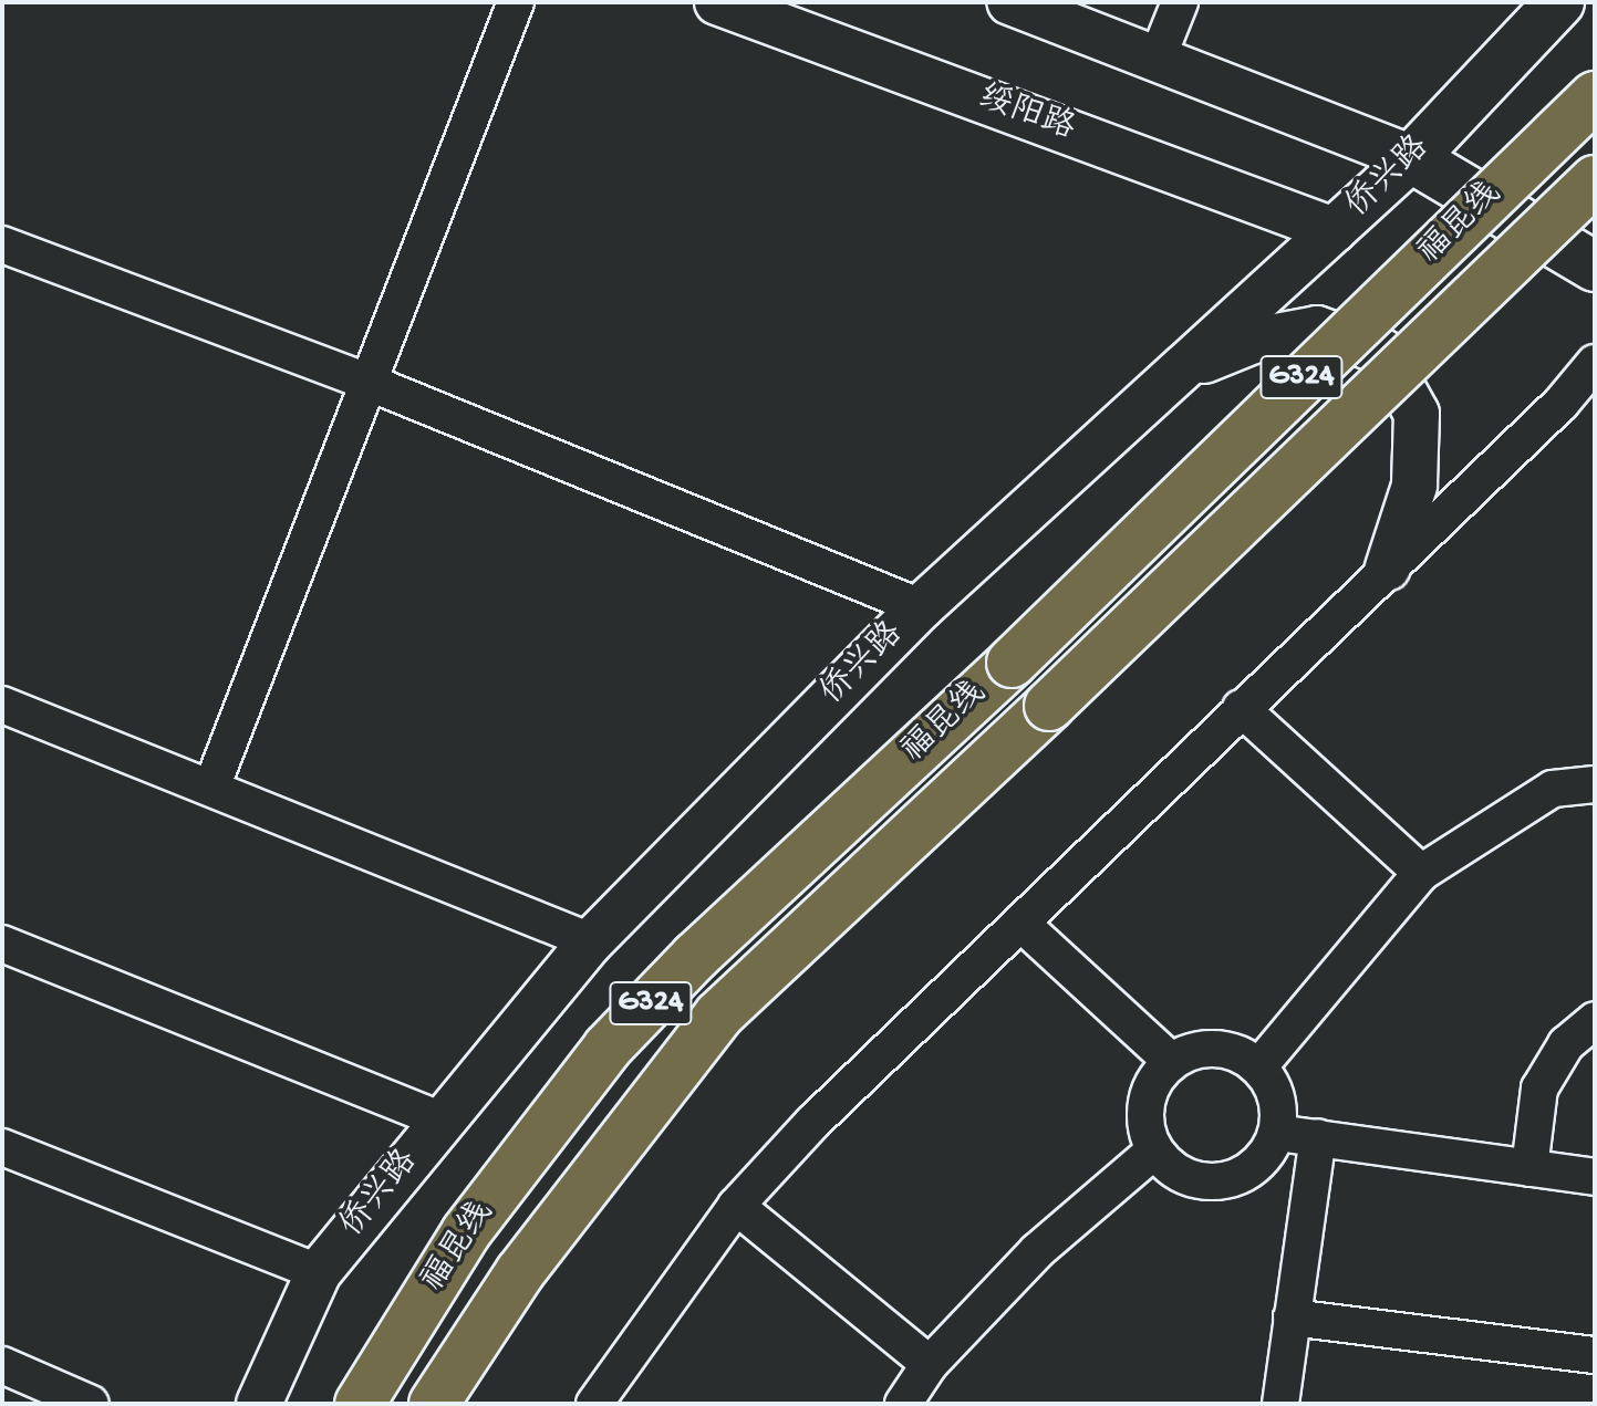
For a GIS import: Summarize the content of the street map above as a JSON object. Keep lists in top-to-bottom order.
{
  "streets": {
    "highway": ["福昆线", "G324"],
    "main road": ["侨兴路"],
    "street": ["绥阳路"]
  },
  "crossings": [
    ["绥阳路", "侨兴路"]
  ]
}
